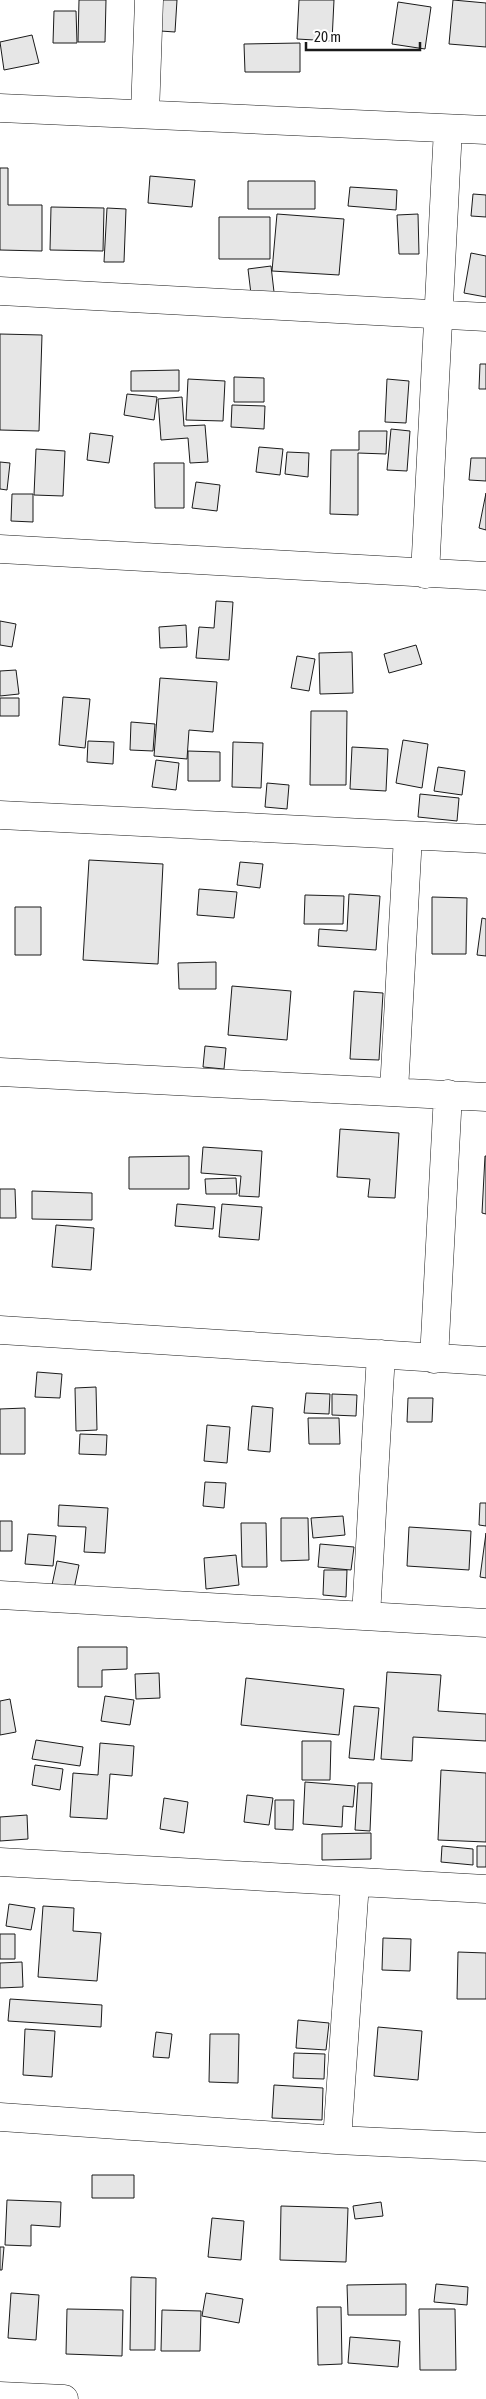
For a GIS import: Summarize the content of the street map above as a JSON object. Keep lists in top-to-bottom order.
{
  "scale_bar": "20 m"
}
